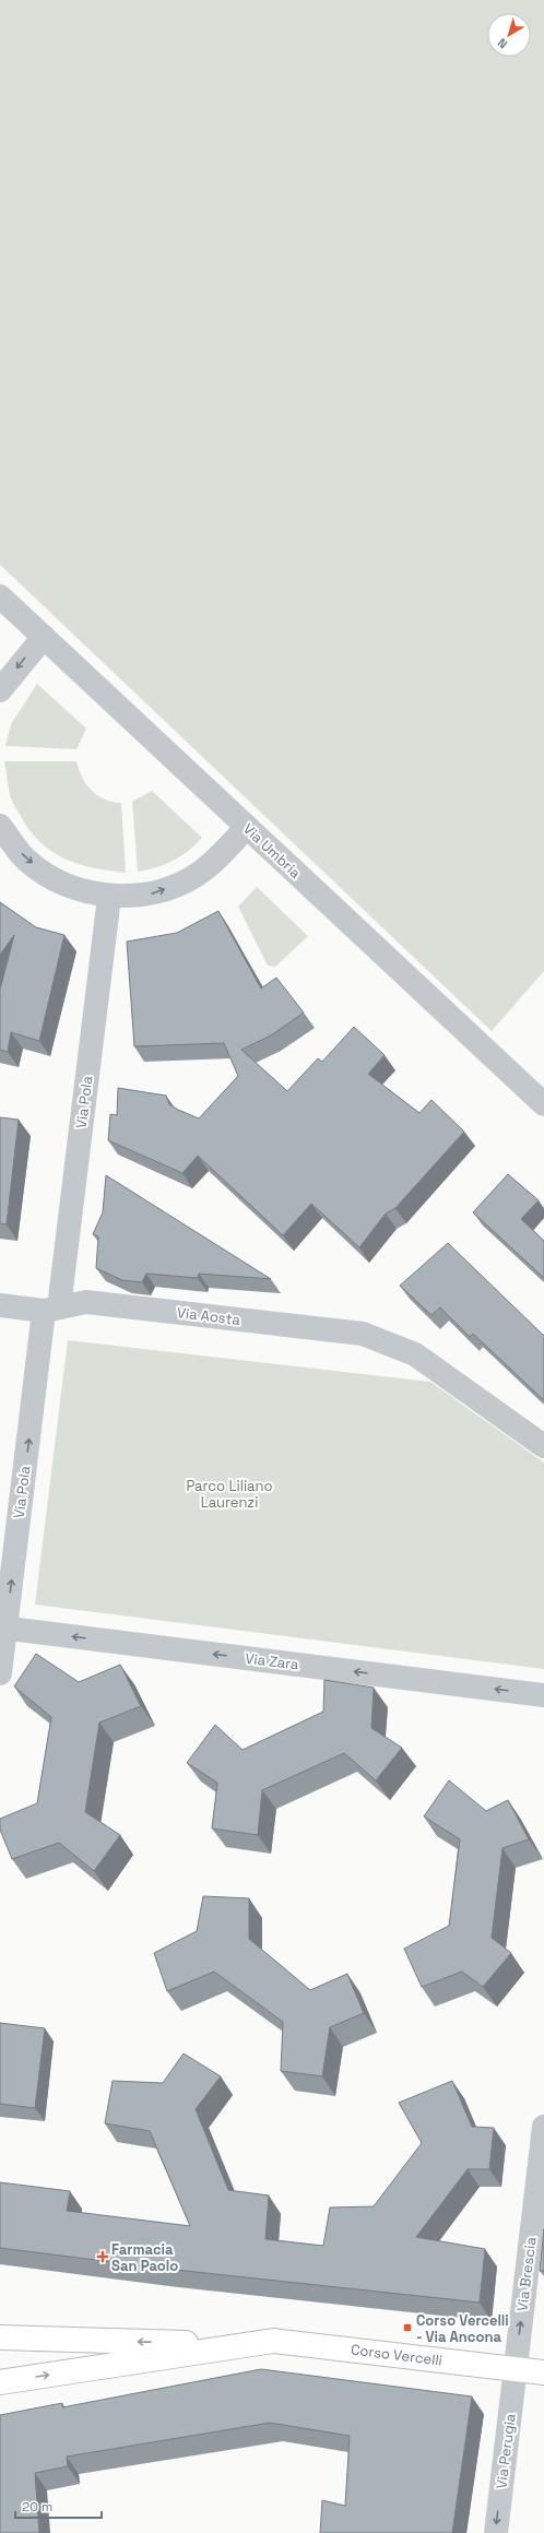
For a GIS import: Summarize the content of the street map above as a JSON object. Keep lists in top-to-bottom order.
{
  "streets": {
    "main road": ["Corso Vercelli"],
    "street": [
      "Via Umbria",
      "Via Pola",
      "Via Aosta",
      "Via Zara",
      "Via Brescia",
      "Via Perugia"
    ]
  },
  "crossings": [
    ["Via Pola", "Via Aosta"],
    ["Via Pola", "Via Zara"],
    ["Via Brescia", "Corso Vercelli"],
    ["Via Brescia", "Via Perugia"],
    ["Corso Vercelli", "Via Perugia"]
  ],
  "one_way": [
    "Via Pola",
    "Via Zara",
    "Via Brescia",
    "Via Perugia"
  ],
  "parks": ["Parco Liliano Laurenzi"],
  "places": {
    "health": ["Farmacia San Paolo"],
    "transit": ["Corso Vercelli - Via Ancona"]
  },
  "scale_bar": "20 m",
  "north": "bottom left"
}
